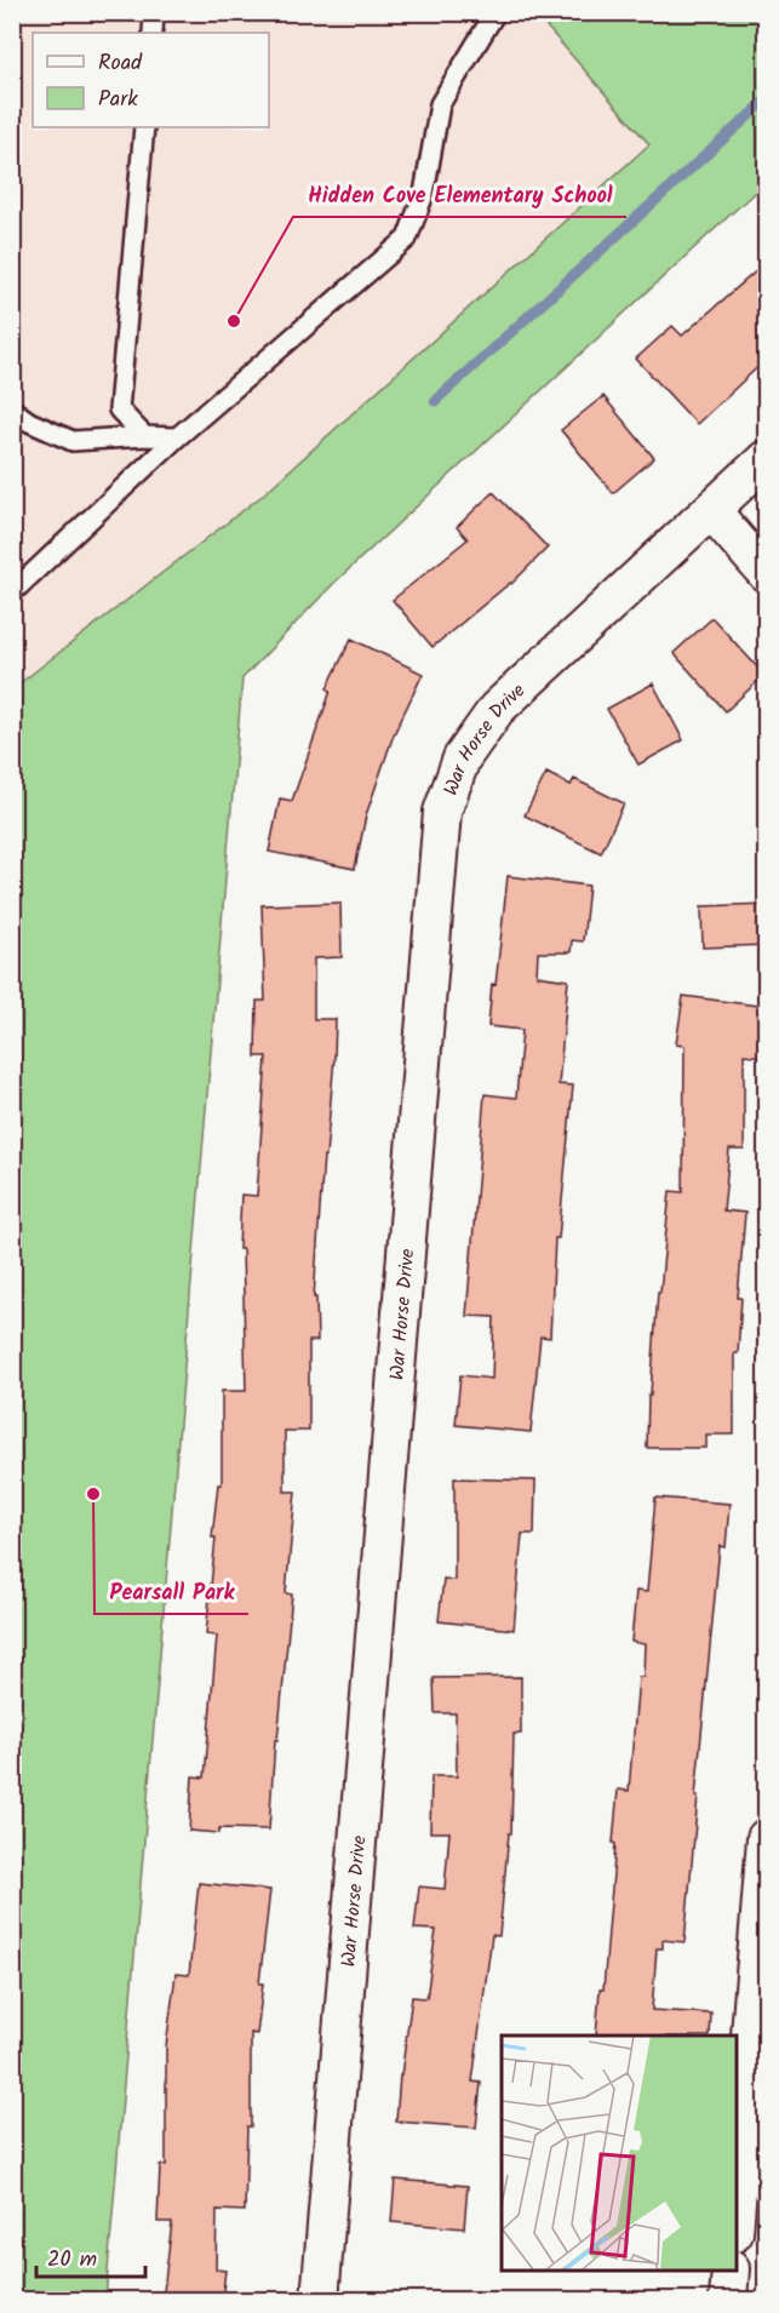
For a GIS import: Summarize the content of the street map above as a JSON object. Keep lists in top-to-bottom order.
{
  "streets": {
    "street": ["War Horse Drive"]
  },
  "places": ["Hidden Cove Elementary School", "Pearsall Park"],
  "legend": ["Road", "Park"],
  "scale_bar": "20 m"
}
